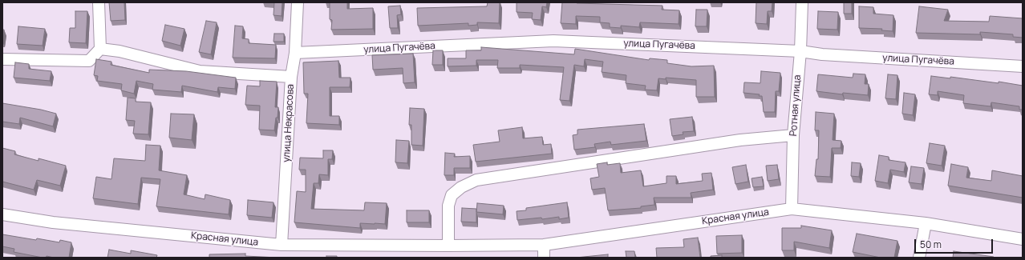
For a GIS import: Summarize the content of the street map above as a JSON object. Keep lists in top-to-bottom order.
{
  "streets": {
    "street": [
      "улица Пугачёва",
      "Ротная улица",
      "улица Некрасова",
      "Красная улица"
    ]
  },
  "crossings": [
    ["улица Пугачёва", "Ротная улица"],
    ["улица Пугачёва", "улица Некрасова"],
    ["Ротная улица", "Красная улица"],
    ["улица Некрасова", "Красная улица"]
  ],
  "scale_bar": "50 m"
}
